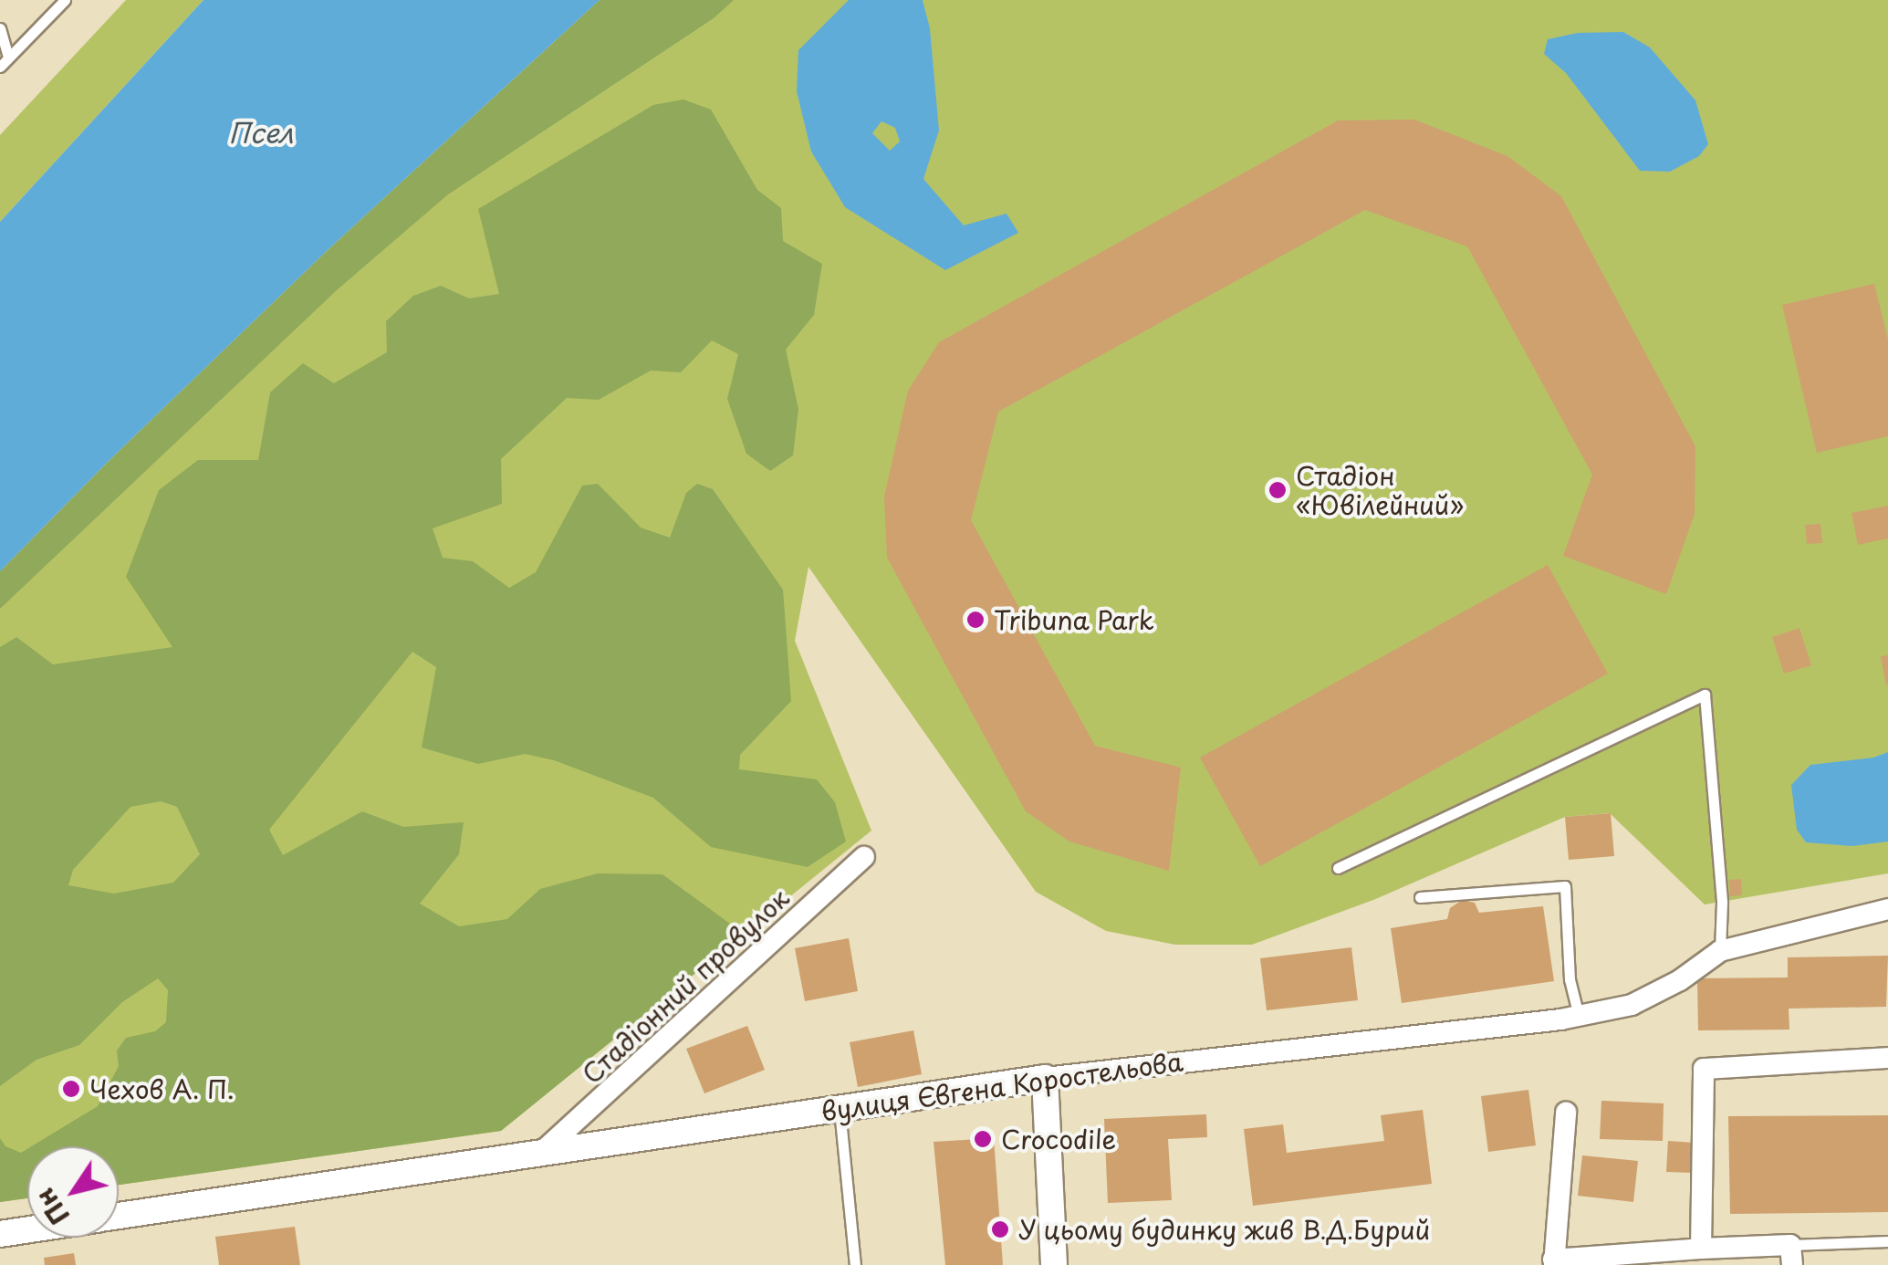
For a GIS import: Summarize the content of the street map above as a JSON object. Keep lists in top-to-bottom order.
{
  "streets": {
    "street": ["Стадіонний провулок", "вулиця Євгена Коростельова"]
  },
  "crossings": [
    ["Стадіонний провулок", "вулиця Євгена Коростельова"]
  ],
  "water": ["Псел"],
  "places": [
    "Стадіон «Ювілейний»",
    "Tribuna Park",
    "Чехов А. П.",
    "Crocodile",
    "У цьому будинку жив В.Д.Бурий"
  ],
  "north": "bottom left"
}
